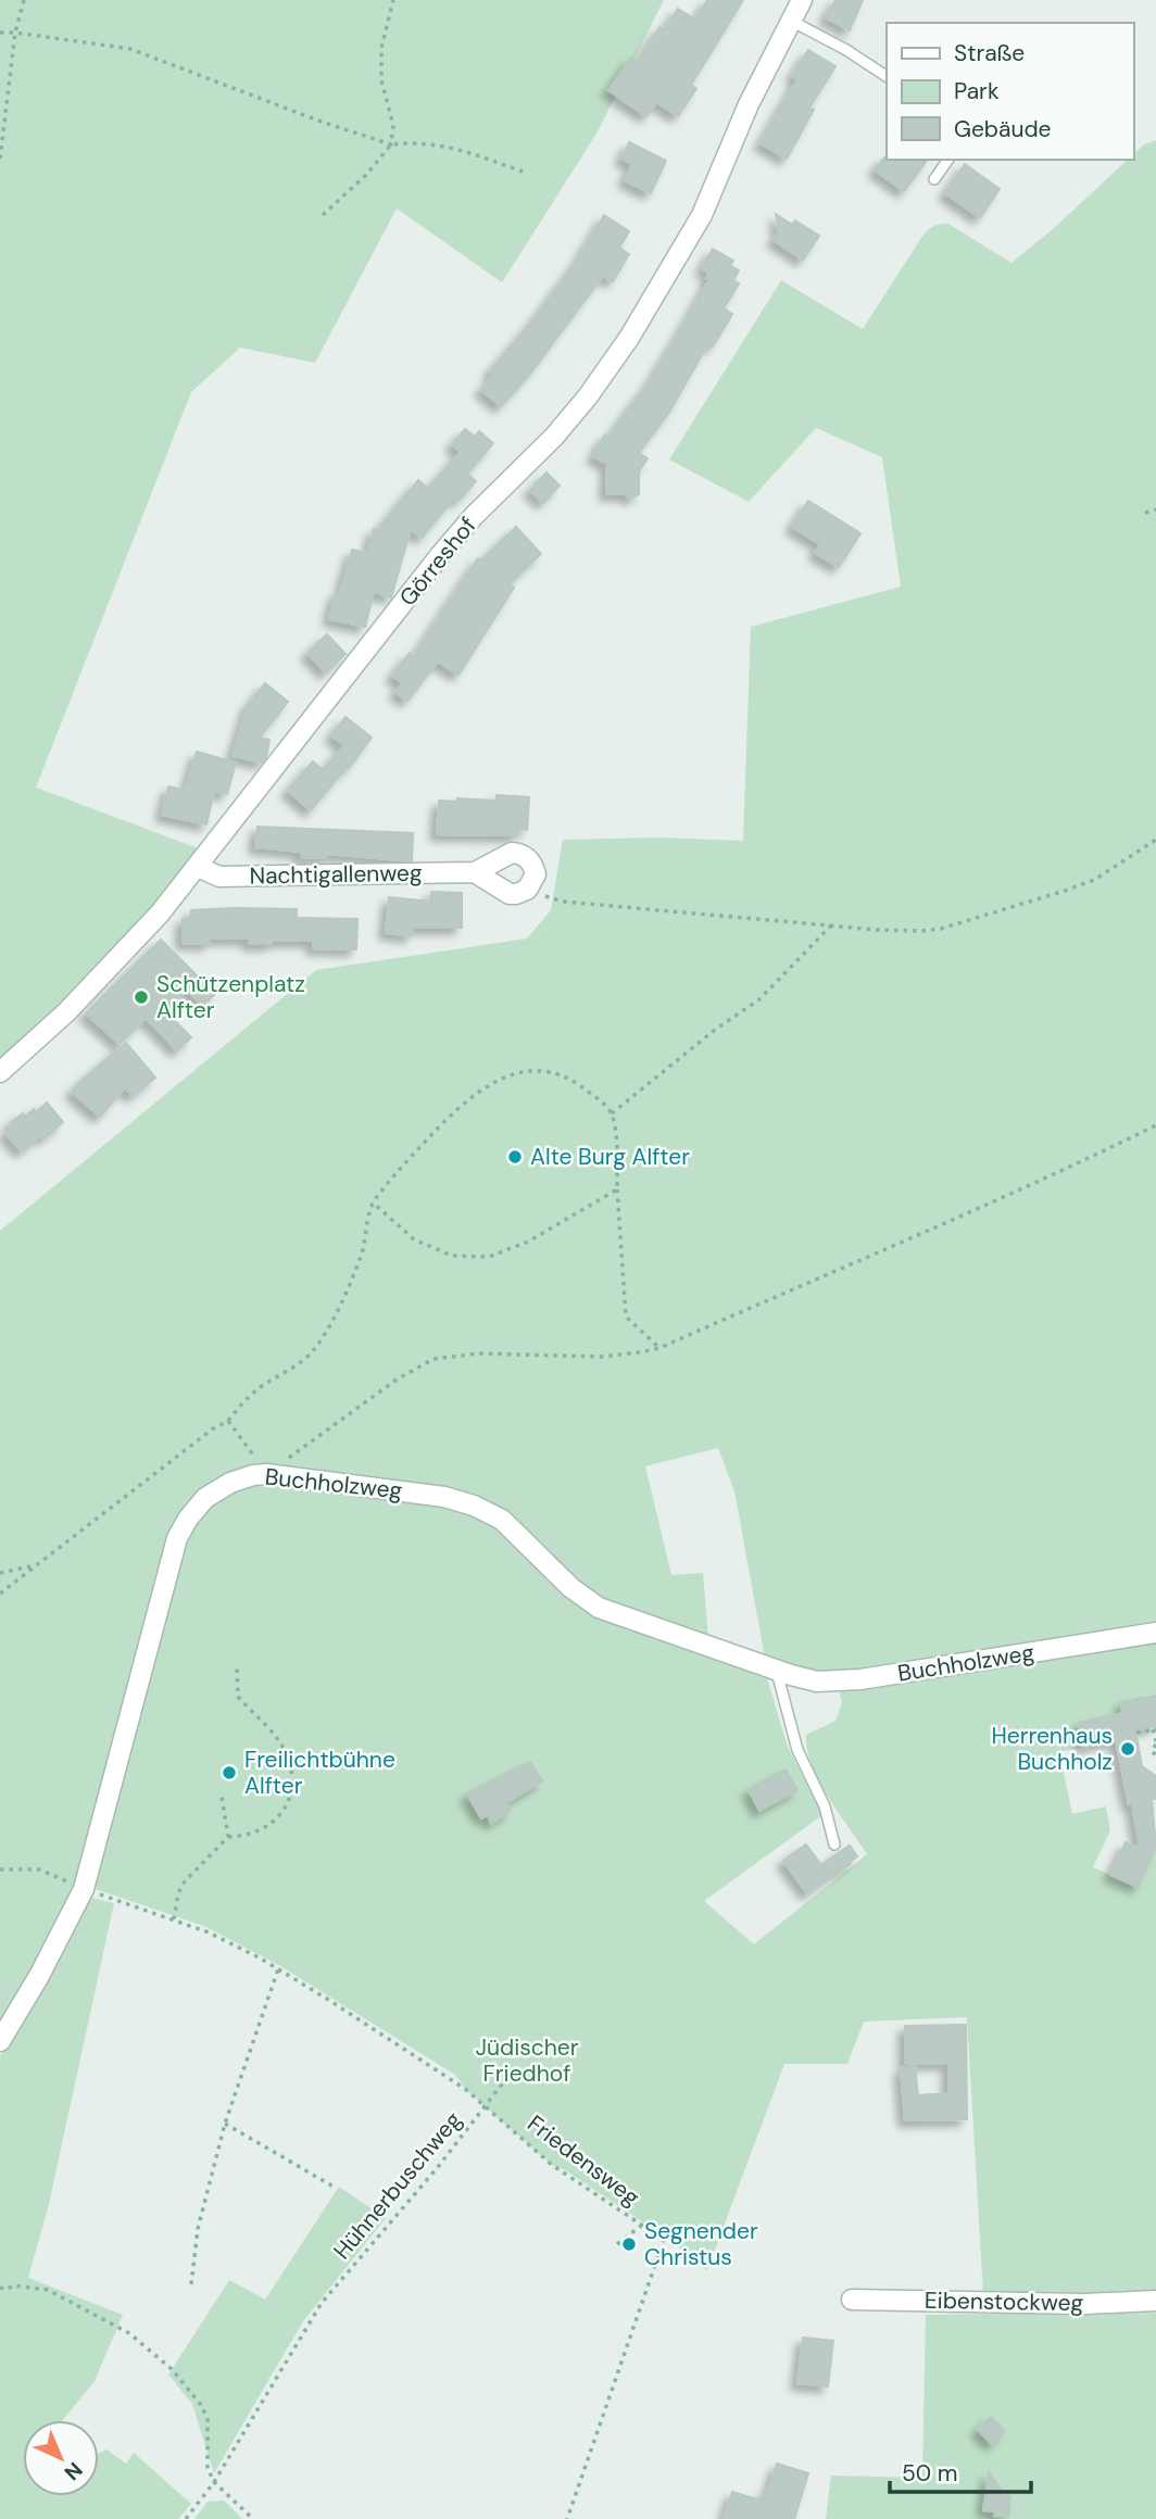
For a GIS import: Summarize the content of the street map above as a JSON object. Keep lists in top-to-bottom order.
{
  "streets": {
    "street": [
      "Görreshof",
      "Nachtigallenweg",
      "Buchholzweg",
      "Eibenstockweg"
    ],
    "path": ["Friedensweg", "Hühnerbuschweg"]
  },
  "crossings": [
    ["Görreshof", "Nachtigallenweg"],
    ["Buchholzweg", "Hühnerbuschweg"],
    ["Friedensweg", "Hühnerbuschweg"]
  ],
  "parks": ["Jüdischer Friedhof"],
  "places": [
    "Schützenplatz Alfter",
    "Alte Burg Alfter",
    "Herrenhaus Buchholz",
    "Freilichtbühne Alfter",
    "Segnender Christus"
  ],
  "legend": ["Straße", "Park", "Gebäude"],
  "scale_bar": "50 m",
  "north": "bottom right"
}
